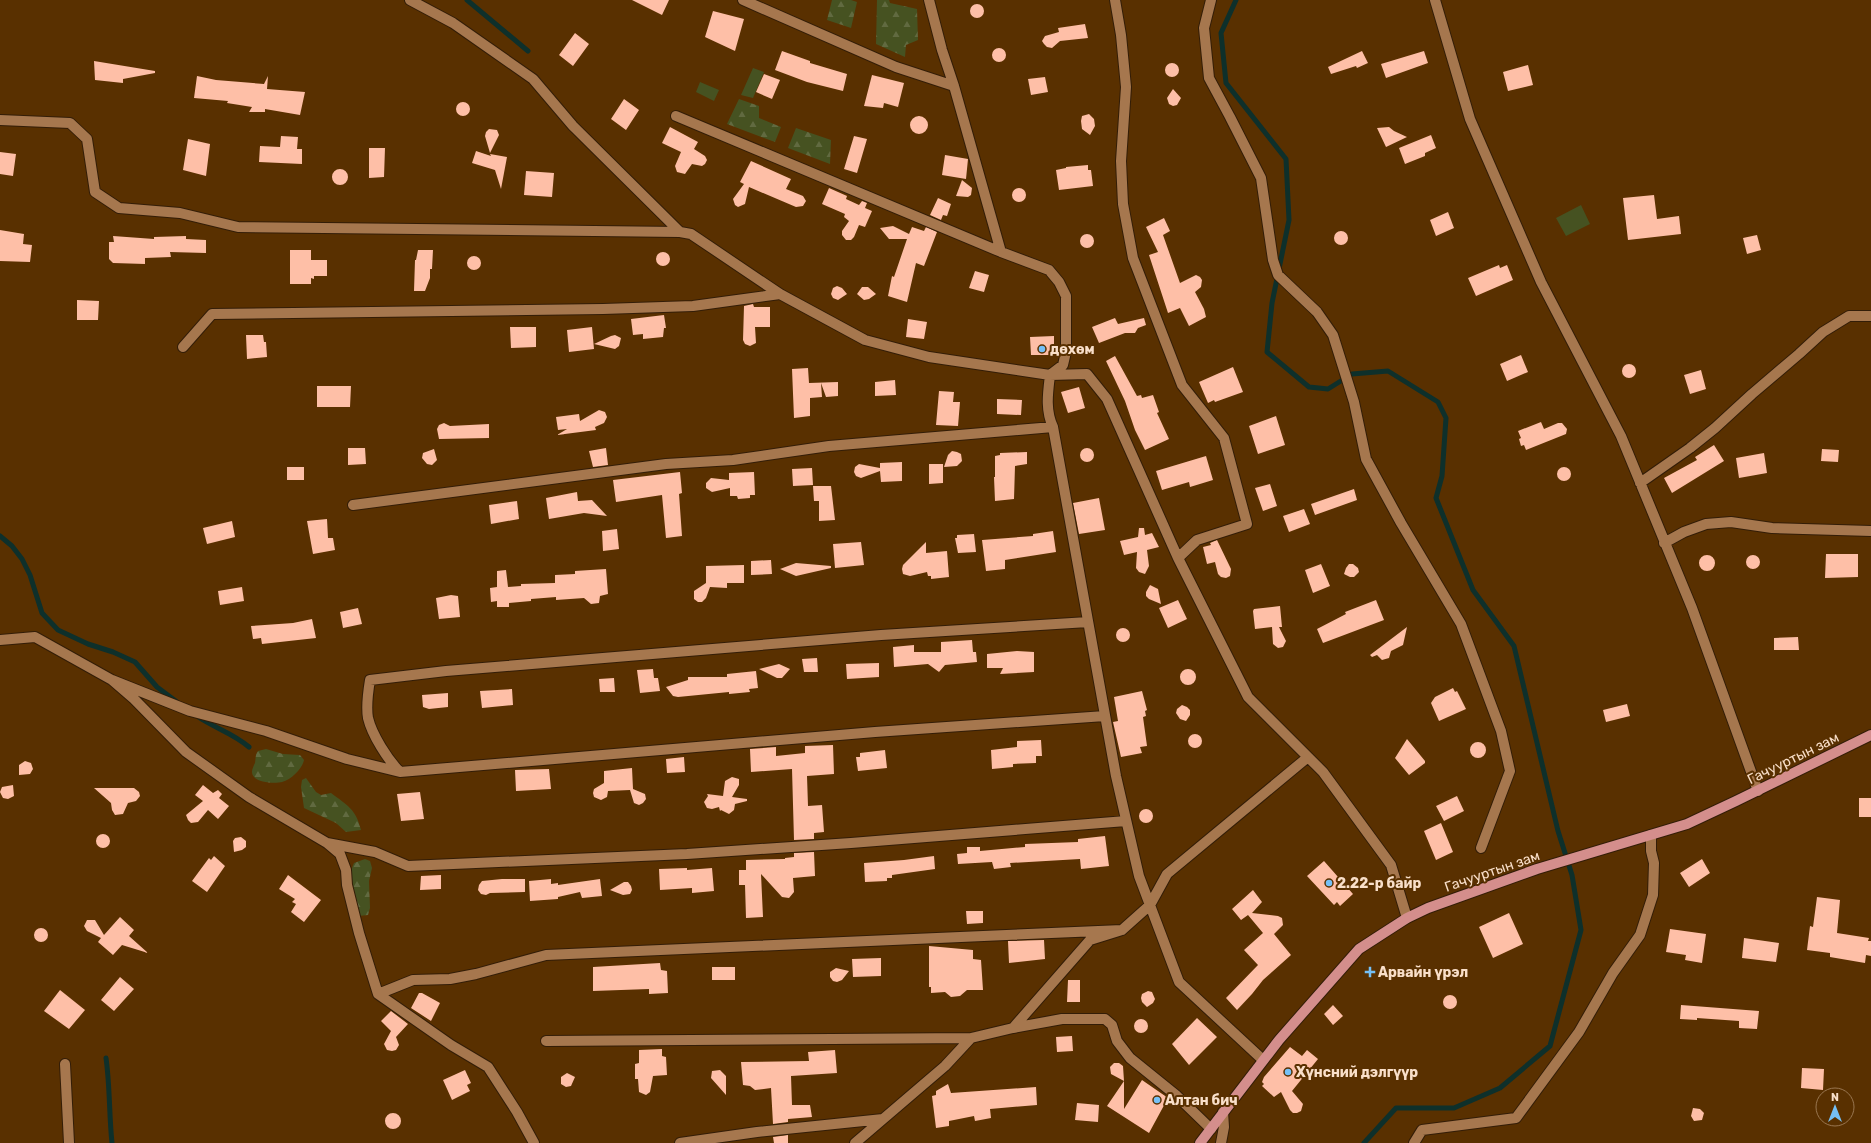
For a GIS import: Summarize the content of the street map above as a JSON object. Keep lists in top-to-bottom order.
{
  "streets": {
    "main road": ["Гачууртын зам"]
  },
  "places": {
    "other": [
      "дөхөм",
      "2.22-р байр",
      "Хүнсний дэлгүүр",
      "Алтан бич"
    ],
    "health": ["Арвайн үрэл"]
  },
  "north": "top"
}
